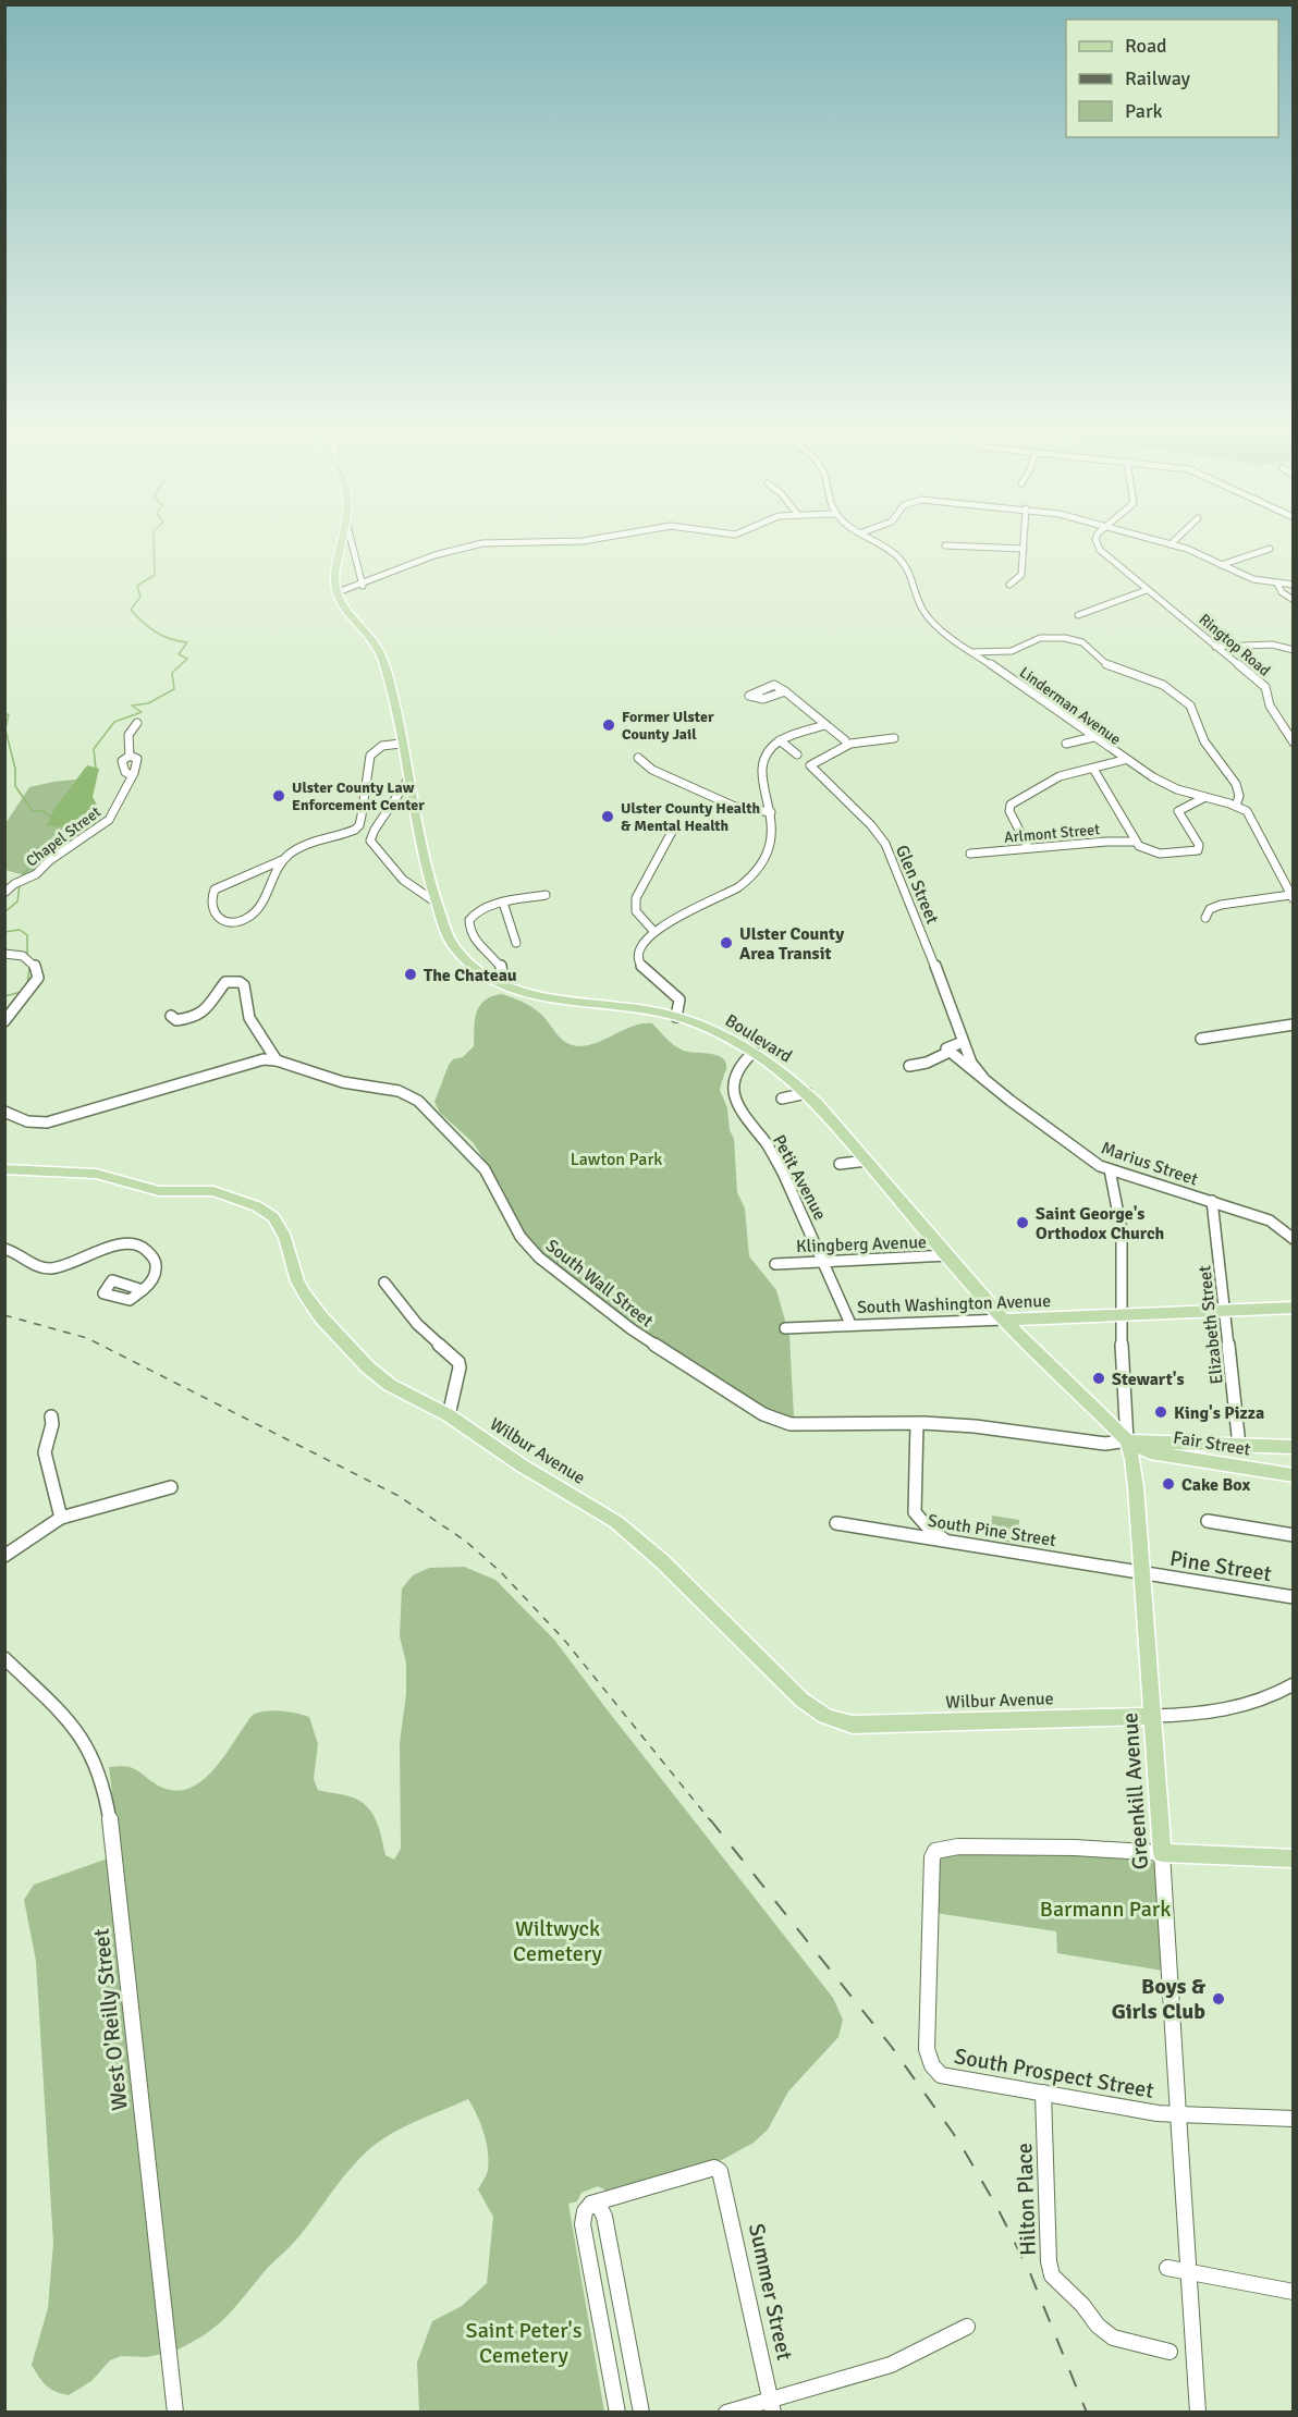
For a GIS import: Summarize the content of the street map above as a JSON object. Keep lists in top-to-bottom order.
{
  "streets": {
    "main road": [
      "Boulevard",
      "South Washington Avenue",
      "Fair Street",
      "Wilbur Avenue",
      "Greenkill Avenue"
    ],
    "street": [
      "Ringtop Road",
      "Linderman Avenue",
      "Arlmont Street",
      "Chapel Street",
      "Glen Street",
      "Marius Street",
      "Petit Avenue",
      "Klingberg Avenue",
      "South Wall Street",
      "Elizabeth Street",
      "South Pine Street",
      "Pine Street",
      "West O'Reilly Street",
      "South Prospect Street",
      "Hilton Place",
      "Summer Street"
    ]
  },
  "crossings": [
    ["Glen Street", "Marius Street"],
    ["Boulevard", "Petit Avenue"],
    ["Boulevard", "Klingberg Avenue"],
    ["Boulevard", "South Wall Street"],
    ["Boulevard", "South Washington Avenue"],
    ["Boulevard", "Fair Street"],
    ["Boulevard", "Greenkill Avenue"],
    ["Marius Street", "Elizabeth Street"],
    ["Marius Street", "Greenkill Avenue"],
    ["Petit Avenue", "Klingberg Avenue"],
    ["Petit Avenue", "South Washington Avenue"],
    ["South Wall Street", "Fair Street"],
    ["South Wall Street", "Greenkill Avenue"],
    ["South Washington Avenue", "Elizabeth Street"],
    ["South Washington Avenue", "Greenkill Avenue"],
    ["Fair Street", "Greenkill Avenue"],
    ["Wilbur Avenue", "Greenkill Avenue"],
    ["South Pine Street", "Pine Street"],
    ["South Pine Street", "Greenkill Avenue"],
    ["Pine Street", "Greenkill Avenue"],
    ["Greenkill Avenue", "South Prospect Street"],
    ["South Prospect Street", "Hilton Place"]
  ],
  "parks": [
    "Lawton Park",
    "Barmann Park",
    "Wiltwyck Cemetery",
    "Saint Peter's Cemetery"
  ],
  "places": [
    "Former Ulster County Jail",
    "Ulster County Law Enforcement Center",
    "Ulster County Health & Mental Health",
    "Ulster County Area Transit",
    "The Chateau",
    "Saint George's Orthodox Church",
    "Stewart's",
    "King's Pizza",
    "Cake Box",
    "Boys & Girls Club"
  ],
  "legend": ["Road", "Railway", "Park"]
}
